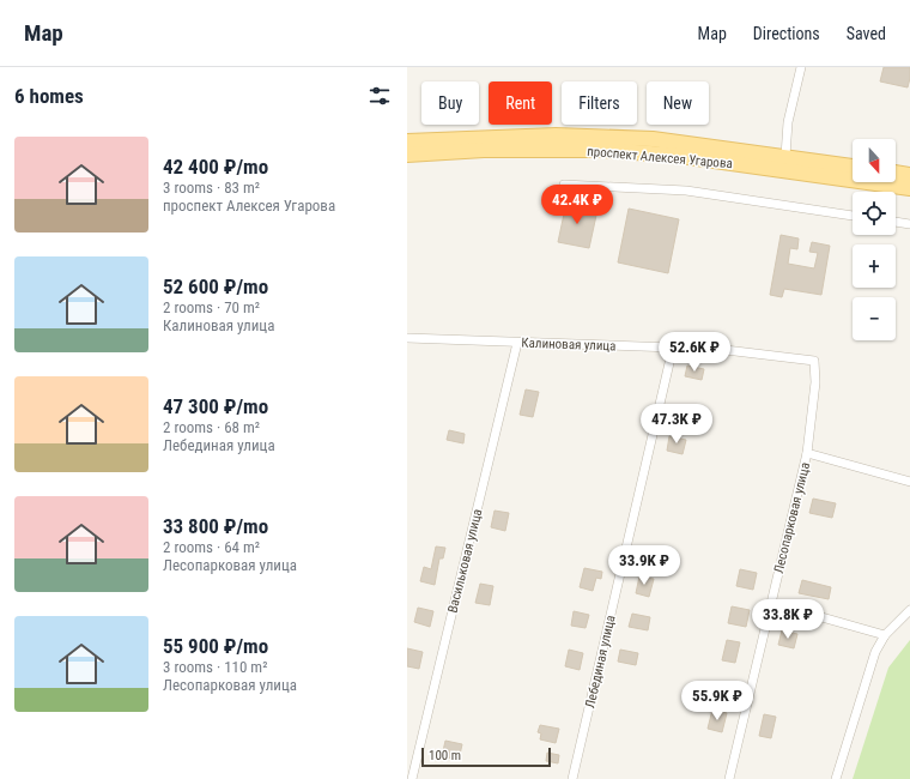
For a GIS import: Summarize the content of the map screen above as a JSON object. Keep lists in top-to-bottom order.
{
  "streets": {
    "main road": ["проспект Алексея Угарова"],
    "street": [
      "Калиновая улица",
      "Лесопарковая улица",
      "Васильковая улица",
      "Лебединая улица"
    ]
  },
  "crossings": [
    ["Калиновая улица", "Лесопарковая улица"],
    ["Калиновая улица", "Васильковая улица"],
    ["Калиновая улица", "Лебединая улица"]
  ],
  "scale_bar": "100 m",
  "north": "bottom",
  "page": {
    "header": "Map",
    "nav": ["Map", "Directions", "Saved"],
    "heading": "6 homes",
    "chip": [
      "Buy",
      "Rent",
      "Filters",
      "New"
    ],
    "list": [
      {
        "name": "42 400 ₽/mo",
        "note": "3 rooms · 83 m² · проспект Алексея Угарова"
      },
      {
        "name": "52 600 ₽/mo",
        "note": "2 rooms · 70 m² · Калиновая улица"
      },
      {
        "name": "47 300 ₽/mo",
        "note": "2 rooms · 68 m² · Лебединая улица"
      },
      {
        "name": "33 800 ₽/mo",
        "note": "2 rooms · 64 m² · Лесопарковая улица"
      },
      {
        "name": "55 900 ₽/mo",
        "note": "3 rooms · 110 m² · Лесопарковая улица"
      }
    ],
    "map_buttons": ["+", "−"],
    "price": [
      "42.4K ₽",
      "52.6K ₽",
      "47.3K ₽",
      "33.9K ₽",
      "33.8K ₽",
      "55.9K ₽"
    ],
    "scale": "100 m"
  }
}
